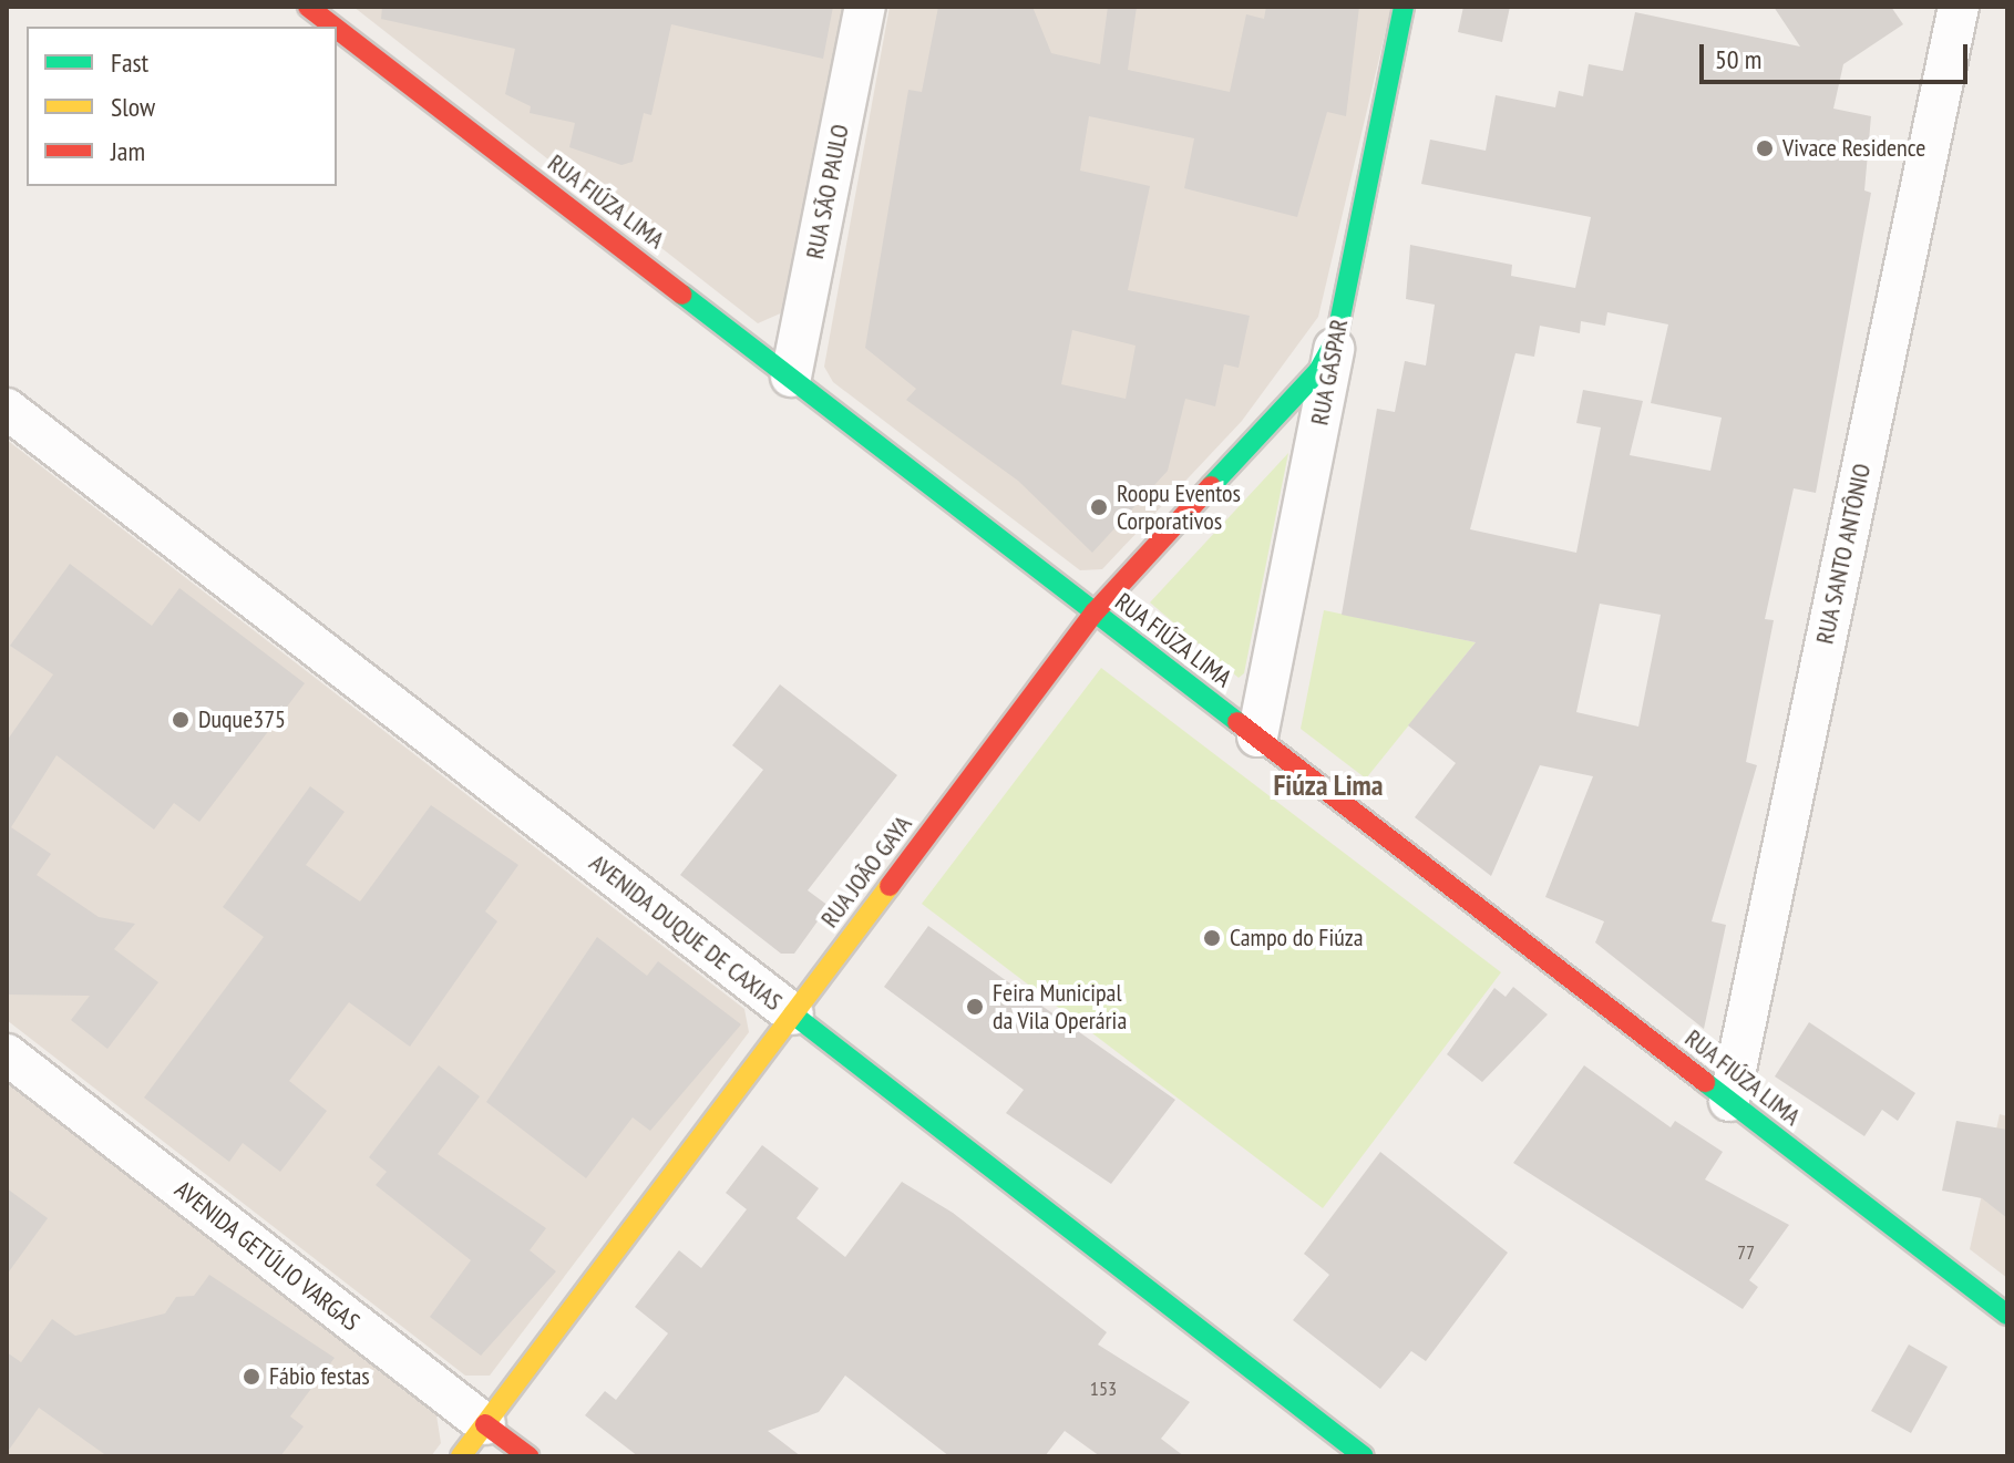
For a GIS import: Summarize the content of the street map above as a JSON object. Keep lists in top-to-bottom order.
{
  "streets": {
    "street": [
      "RUA SÃO PAULO",
      "RUA FIÚZA LIMA",
      "RUA GASPAR",
      "RUA SANTO ANTÔNIO",
      "RUA JOÃO GAYA",
      "AVENIDA DUQUE DE CAXIAS",
      "AVENIDA GETÚLIO VARGAS"
    ]
  },
  "crossings": [
    ["RUA SÃO PAULO", "RUA FIÚZA LIMA"],
    ["RUA FIÚZA LIMA", "RUA GASPAR"],
    ["RUA FIÚZA LIMA", "RUA SANTO ANTÔNIO"],
    ["RUA FIÚZA LIMA", "RUA JOÃO GAYA"],
    ["RUA GASPAR", "RUA JOÃO GAYA"],
    ["RUA JOÃO GAYA", "AVENIDA DUQUE DE CAXIAS"],
    ["RUA JOÃO GAYA", "AVENIDA GETÚLIO VARGAS"]
  ],
  "districts": ["Fiúza Lima"],
  "places": [
    "Vivace Residence",
    "Roopu Eventos Corporativos",
    "Duque375",
    "Campo do Fiúza",
    "Feira Municipal da Vila Operária",
    "Fábio festas"
  ],
  "house_numbers": ["77", "153"],
  "legend": ["Fast", "Slow", "Jam"],
  "scale_bar": "50 m"
}
